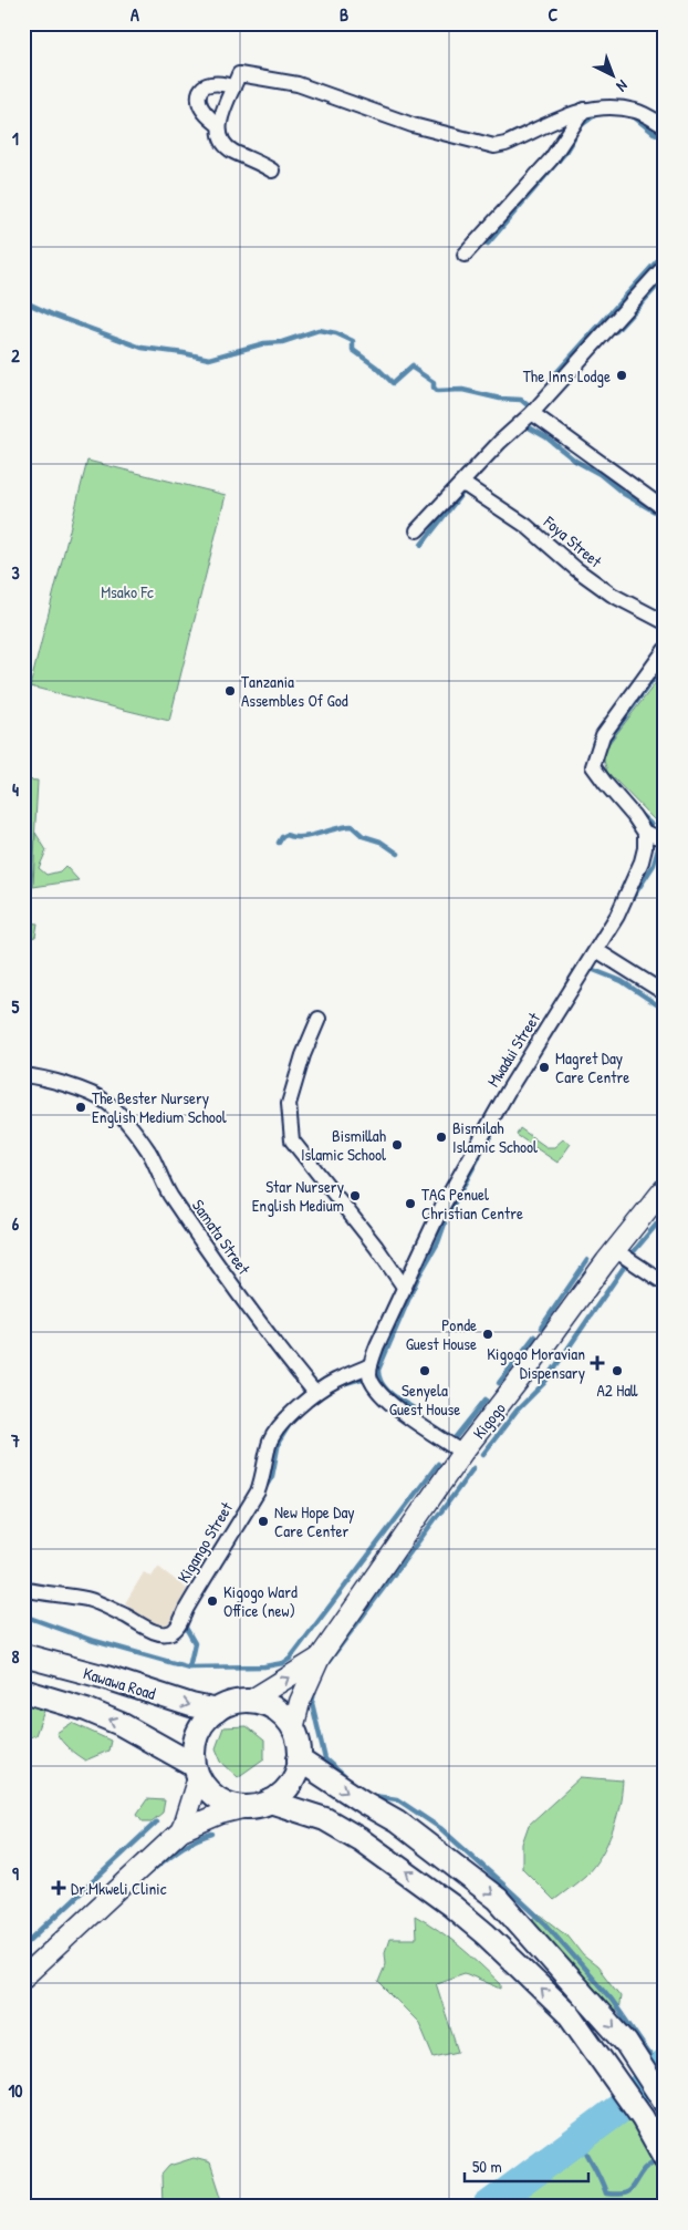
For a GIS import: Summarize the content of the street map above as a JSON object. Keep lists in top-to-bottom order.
{
  "streets": {
    "main road": ["Kigogo", "Kawawa Road"],
    "street": [
      "Foya Street",
      "Mwadui Street",
      "Samata Street",
      "Kigango Street"
    ]
  },
  "crossings": [
    ["Mwadui Street", "Kigango Street"],
    ["Samata Street", "Kigango Street"]
  ],
  "parks": ["Msako Fc"],
  "places": {
    "other": [
      "The Inns Lodge",
      "Tanzania Assembles Of God",
      "Magret Day Care Centre",
      "The Bester Nursery English Medium School",
      "Bismilah Islamic School",
      "Bismillah Islamic School",
      "Star Nursery English Medium",
      "TAG Penuel Christian Centre",
      "Ponde Guest House",
      "Senyela Guest House",
      "A2 Hall",
      "New Hope Day Care Center",
      "Kigogo Ward Office (new)"
    ],
    "health": ["Kigogo Moravian Dispensary", "Dr.Mkweli Clinic"]
  },
  "scale_bar": "50 m",
  "north": "bottom right",
  "grid": {
    "columns": ["A", "B", "C"],
    "rows": [
      "1",
      "2",
      "3",
      "4",
      "5",
      "6",
      "7",
      "8",
      "9",
      "10"
    ]
  }
}
